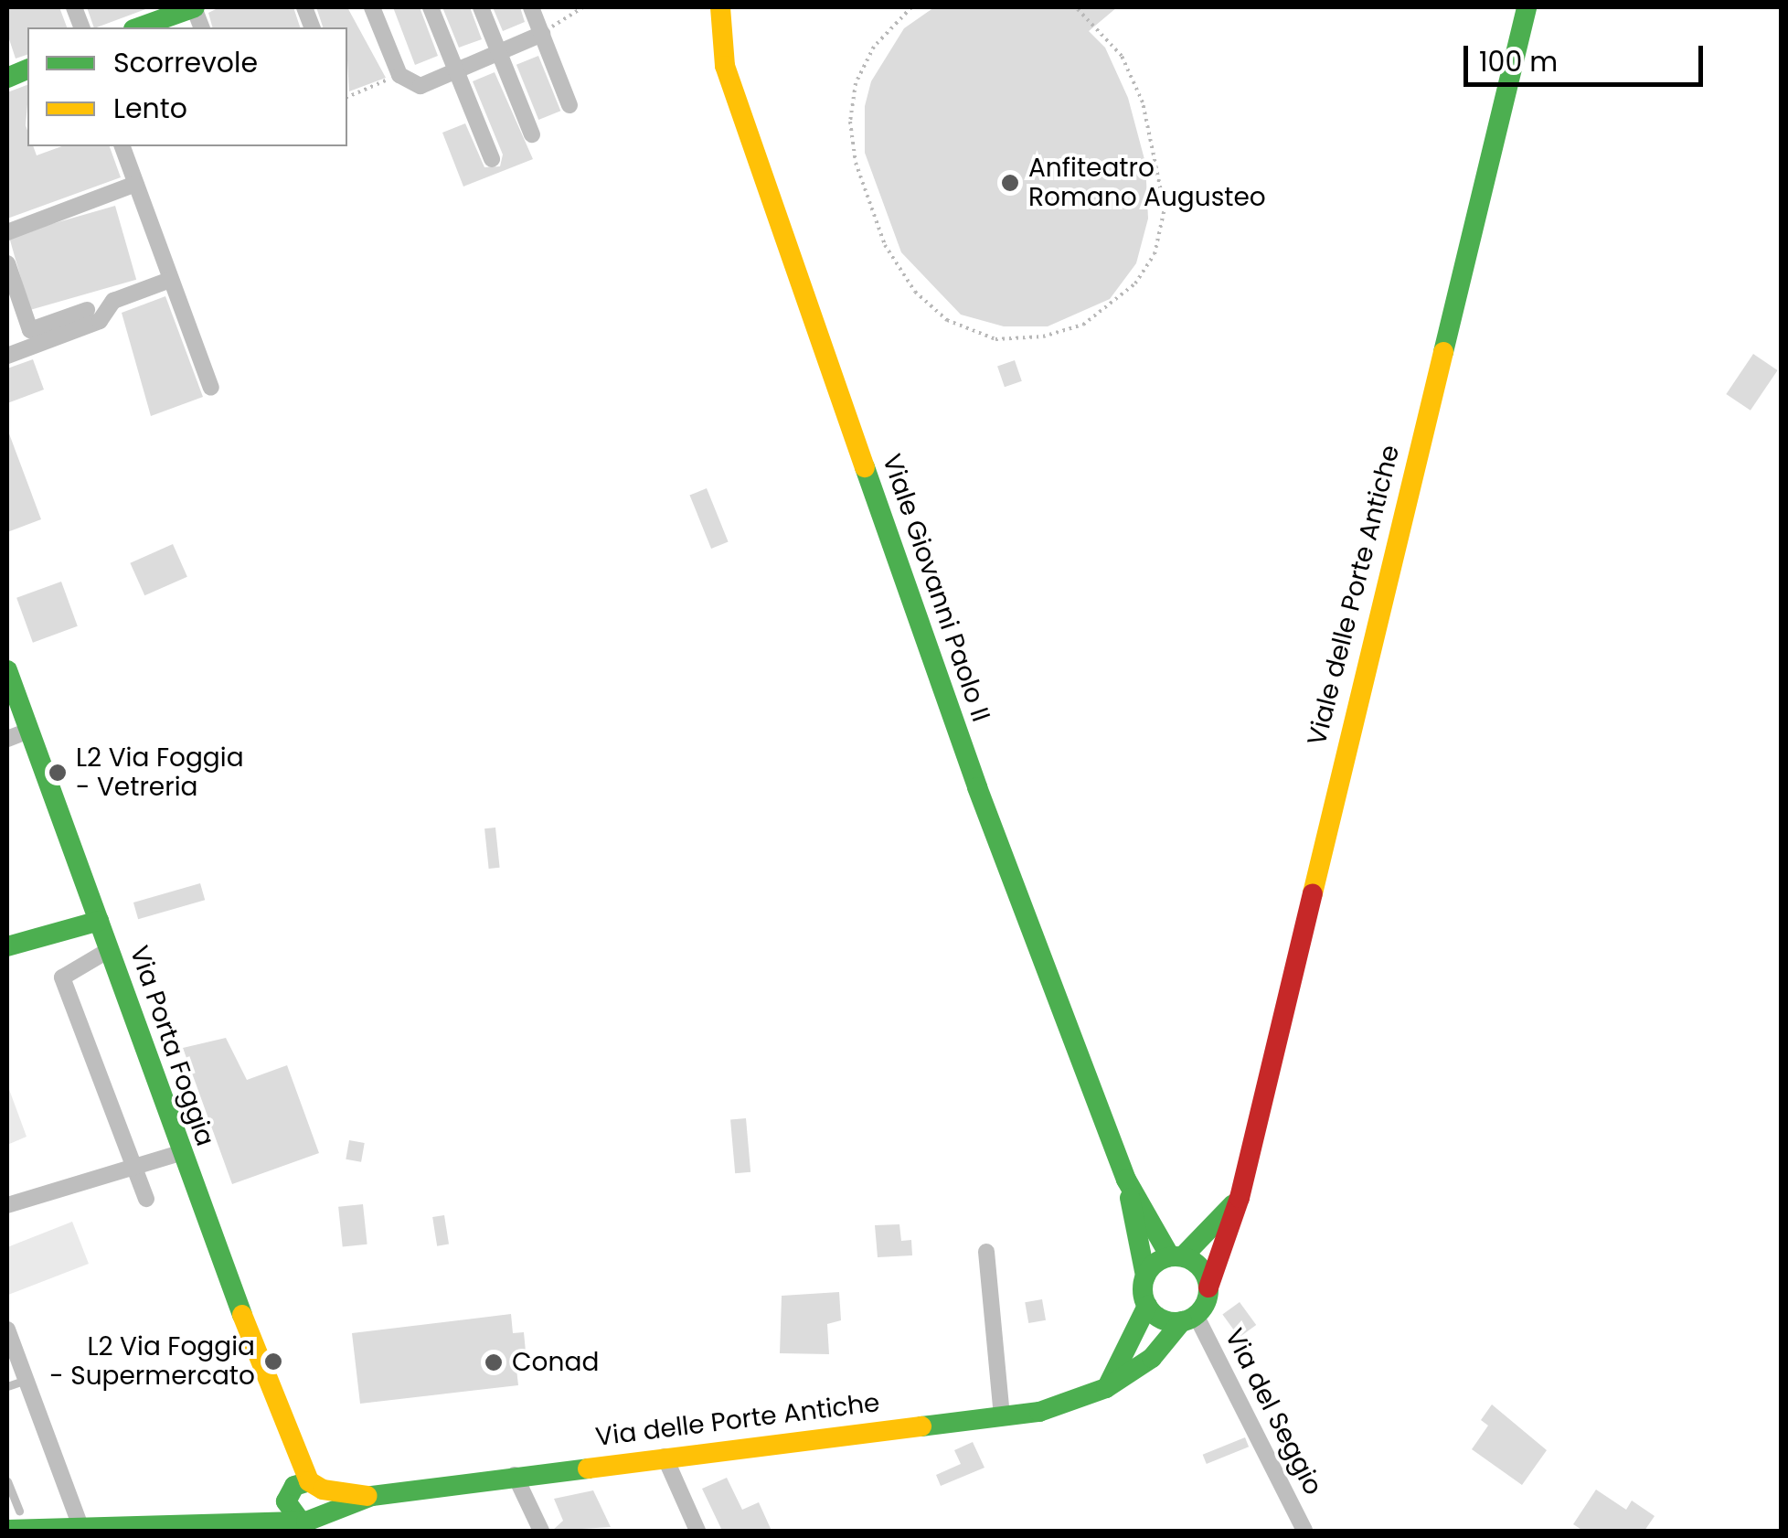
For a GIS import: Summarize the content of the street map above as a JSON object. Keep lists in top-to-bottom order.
{
  "streets": {
    "main road": [
      "Viale Giovanni Paolo II",
      "Viale delle Porte Antiche",
      "Via Porta Foggia",
      "Via delle Porte Antiche"
    ],
    "street": ["Via del Seggio"]
  },
  "crossings": [
    ["Viale delle Porte Antiche", "Via del Seggio"],
    ["Viale delle Porte Antiche", "Via delle Porte Antiche"],
    ["Via del Seggio", "Via delle Porte Antiche"]
  ],
  "places": [
    "Anfiteatro Romano Augusteo",
    "L2 Via Foggia - Vetreria",
    "L2 Via Foggia - Supermercato",
    "Conad"
  ],
  "legend": ["Scorrevole", "Lento"],
  "scale_bar": "100 m"
}
